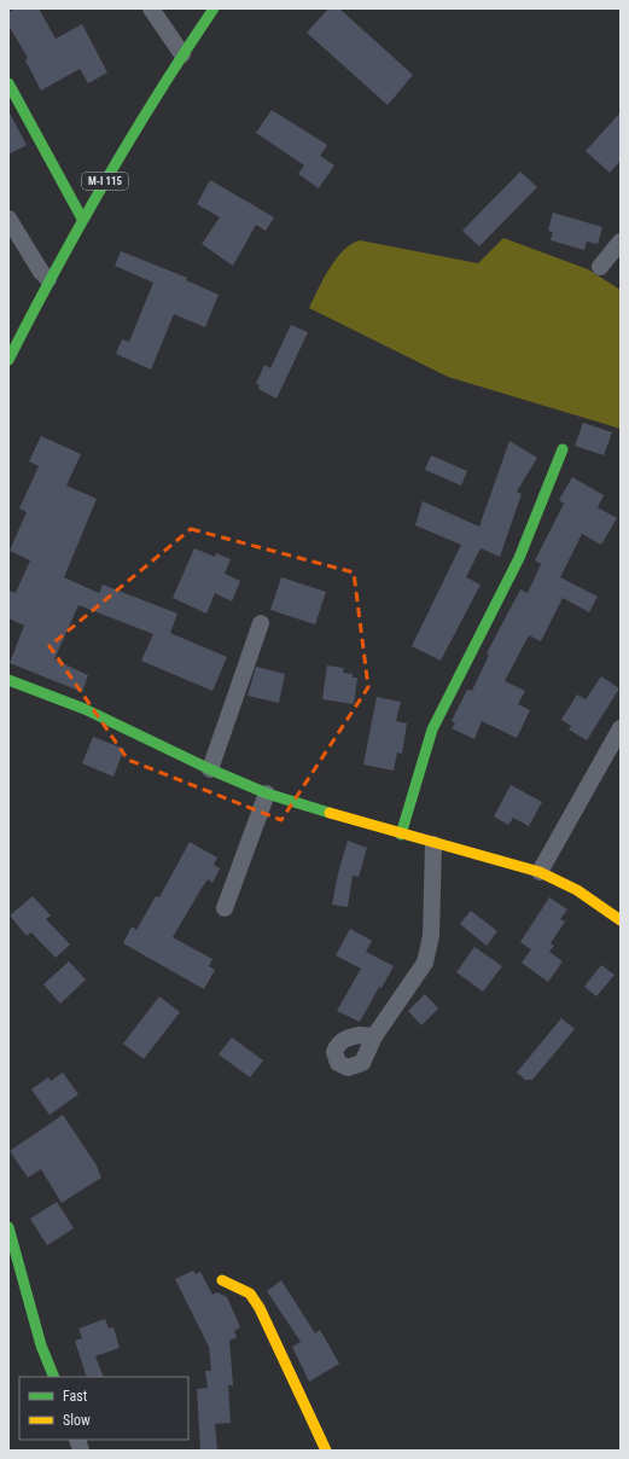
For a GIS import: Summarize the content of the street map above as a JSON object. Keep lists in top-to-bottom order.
{
  "streets": {
    "street": ["M-I 115"]
  },
  "legend": ["Fast", "Slow"]
}
